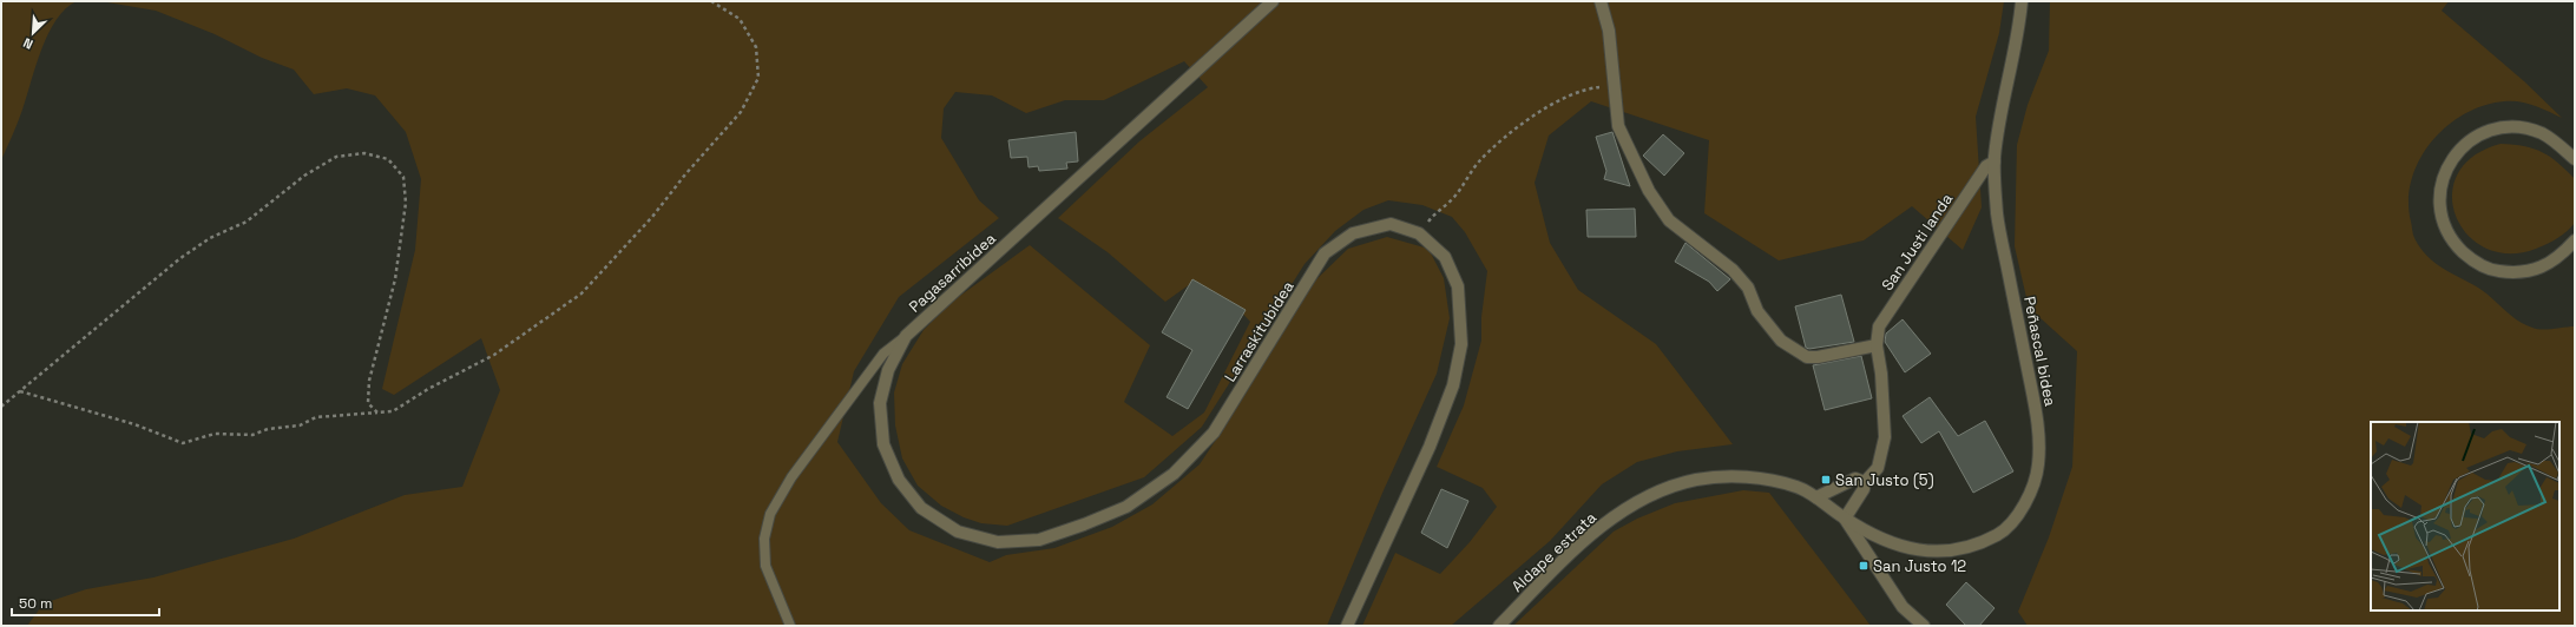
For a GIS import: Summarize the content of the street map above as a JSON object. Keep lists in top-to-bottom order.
{
  "streets": {
    "street": [
      "San Justi landa",
      "Pagasarribidea",
      "Larraskitubidea",
      "Peñascal bidea",
      "Aldape estrata"
    ]
  },
  "crossings": [
    ["San Justi landa", "Peñascal bidea"],
    ["San Justi landa", "Aldape estrata"],
    ["Pagasarribidea", "Larraskitubidea"],
    ["Peñascal bidea", "Aldape estrata"]
  ],
  "places": {
    "transit": ["San Justo (5)", "San Justo 12"]
  },
  "scale_bar": "50 m",
  "north": "bottom left"
}
